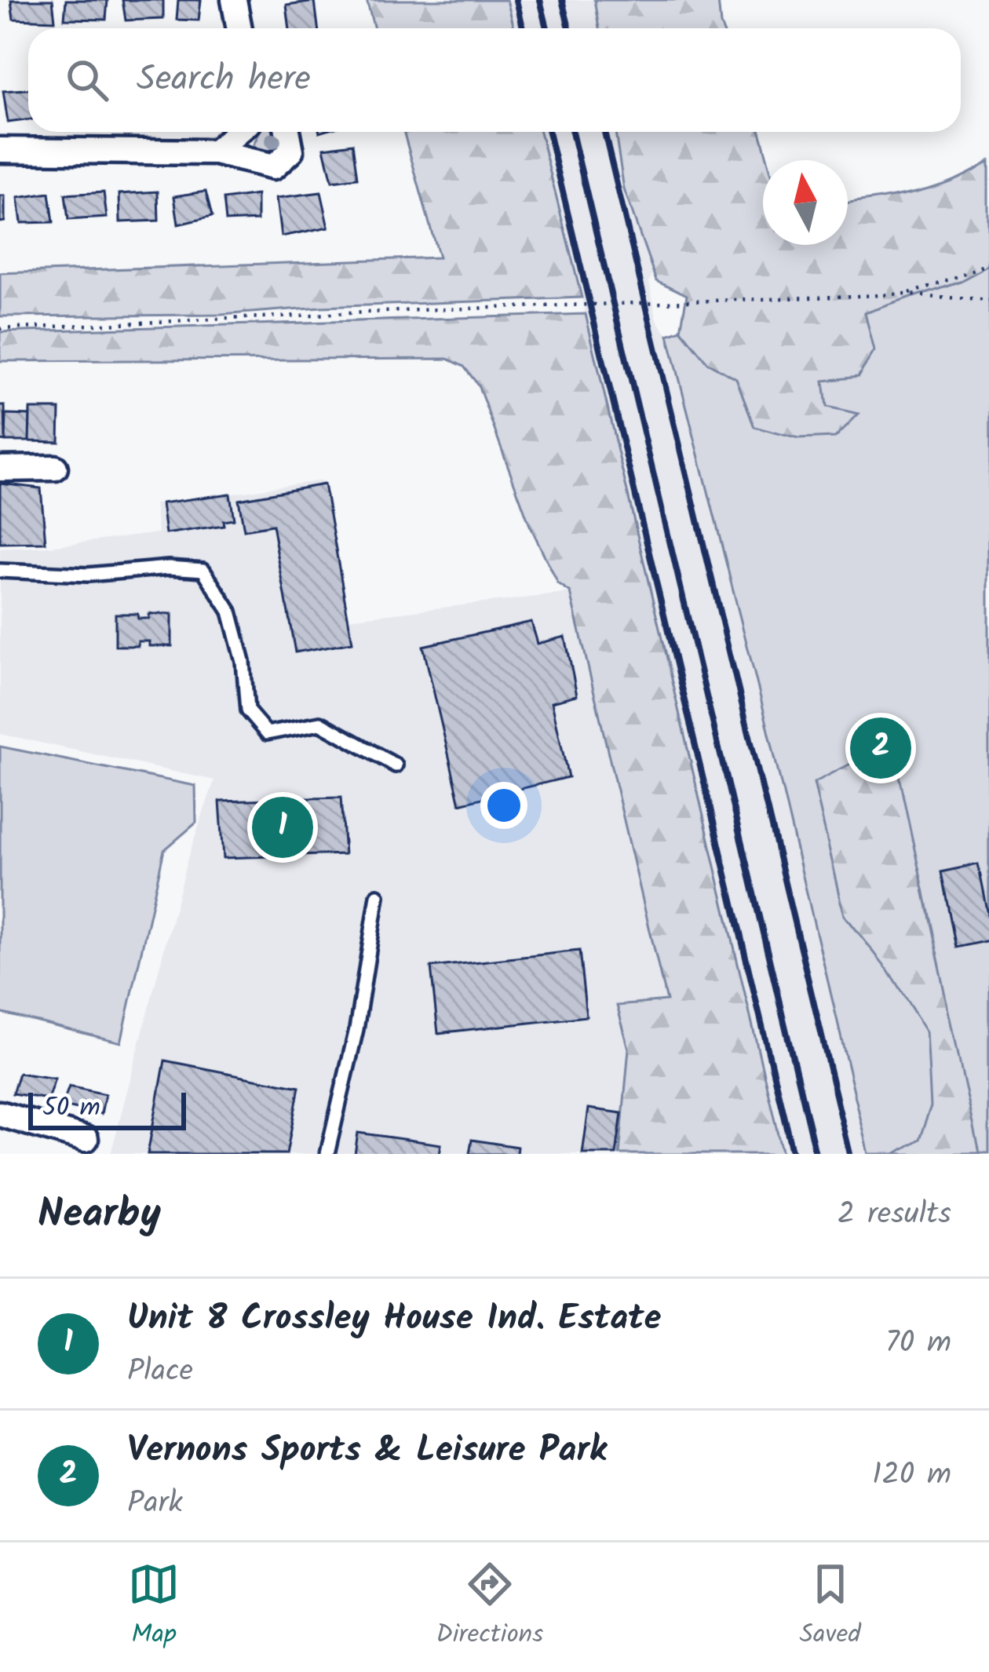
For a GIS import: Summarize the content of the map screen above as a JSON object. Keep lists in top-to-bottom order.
{
  "scale_bar": "50 m",
  "north": "top",
  "page": {
    "search": "Search here",
    "pins": ["2", "1"],
    "scale": "50 m",
    "heading": ["Nearby", "2 results"],
    "list": [
      {
        "mark": "1",
        "name": "Unit 8 Crossley House Ind. Estate",
        "note": "Place",
        "value": "70 m"
      },
      {
        "mark": "2",
        "name": "Vernons Sports & Leisure Park",
        "note": "Park",
        "value": "120 m"
      }
    ],
    "nav": ["Map", "Directions", "Saved"]
  }
}
